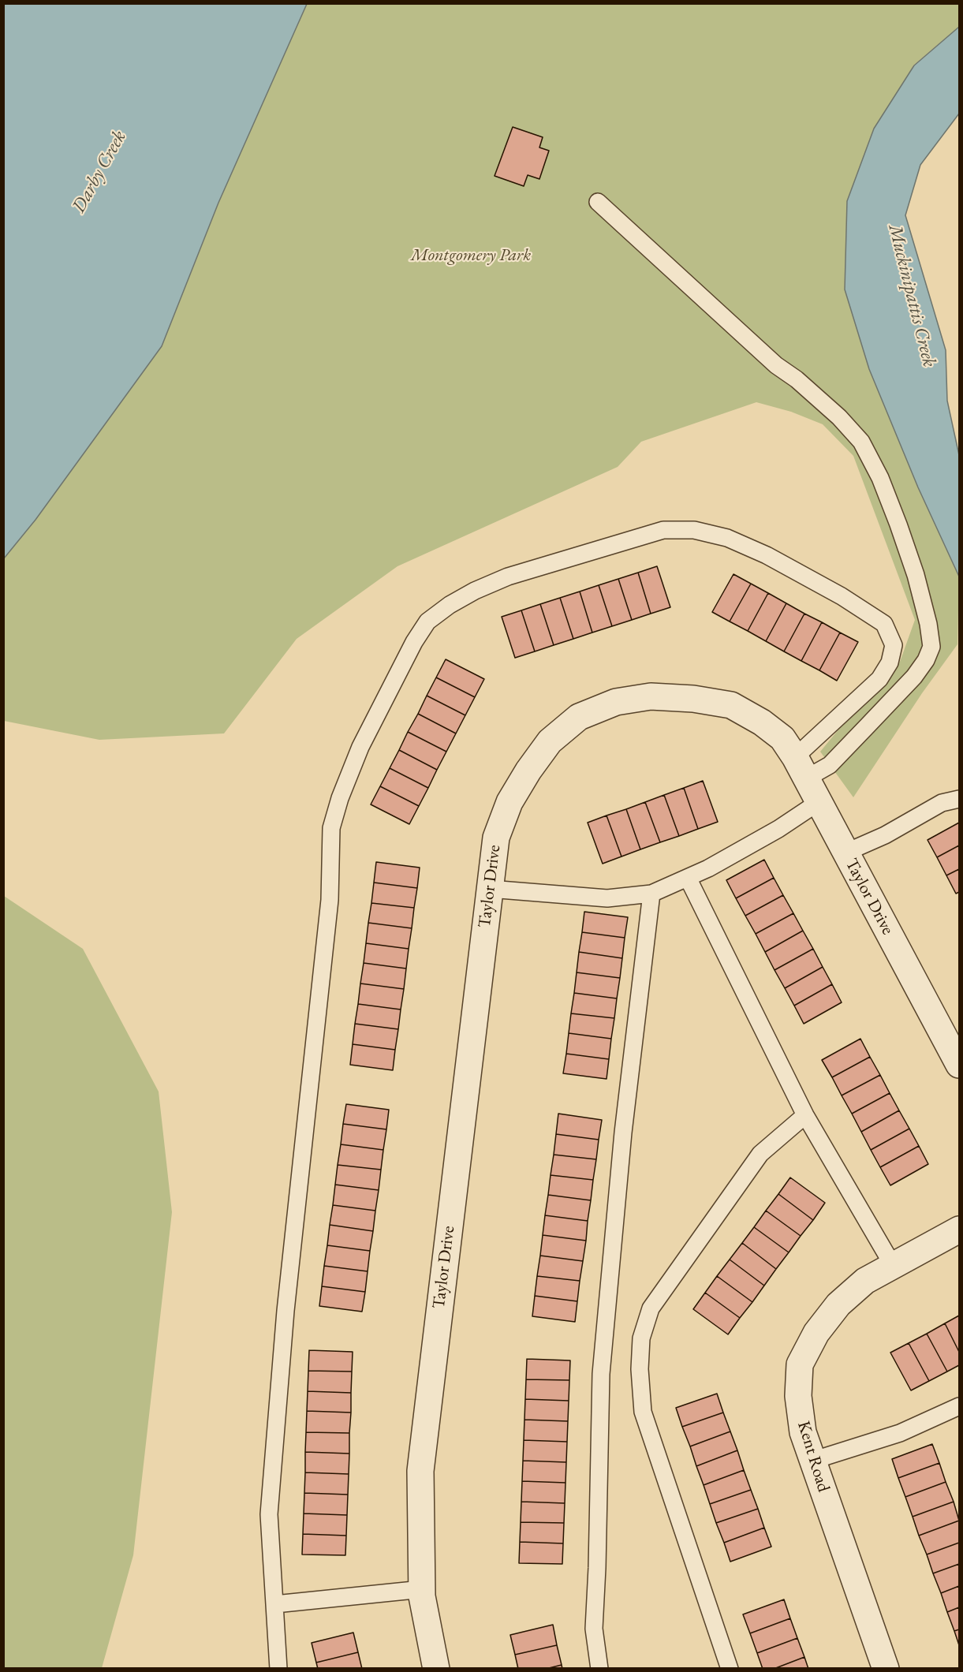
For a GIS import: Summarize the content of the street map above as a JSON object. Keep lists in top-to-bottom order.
{
  "streets": {
    "street": ["Taylor Drive", "Kent Road"]
  },
  "water": ["Darby Creek", "Muckinipattis Creek"],
  "parks": ["Montgomery Park"]
}
